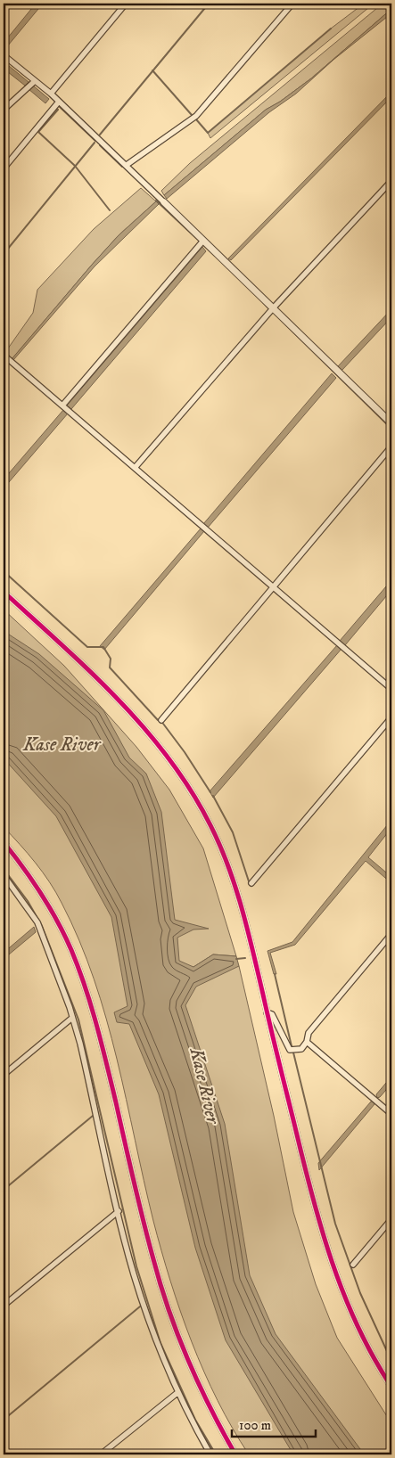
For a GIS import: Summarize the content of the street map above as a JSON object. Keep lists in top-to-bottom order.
{
  "water": ["Kase River"],
  "scale_bar": "100 m"
}
